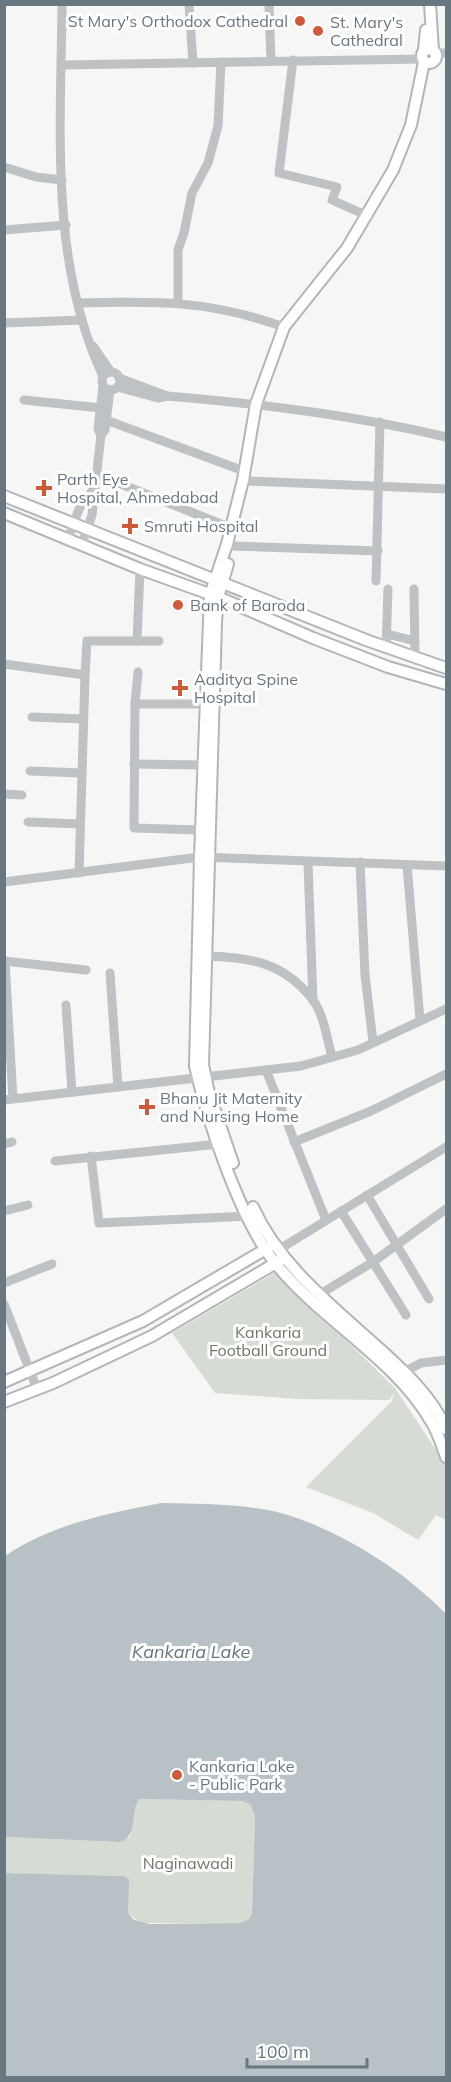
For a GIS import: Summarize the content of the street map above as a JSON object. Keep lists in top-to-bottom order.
{
  "water": ["Kankaria Lake"],
  "parks": ["Kankaria Football Ground", "Naginawadi"],
  "places": {
    "other": [
      "St Mary's Orthodox Cathedral",
      "St. Mary's Cathedral",
      "Bank of Baroda",
      "Kankaria Lake - Public Park"
    ],
    "health": [
      "Parth Eye Hospital, Ahmedabad",
      "Smruti Hospital",
      "Aaditya Spine Hospital",
      "Bhanu Jit Maternity and Nursing Home"
    ]
  },
  "scale_bar": "100 m"
}
